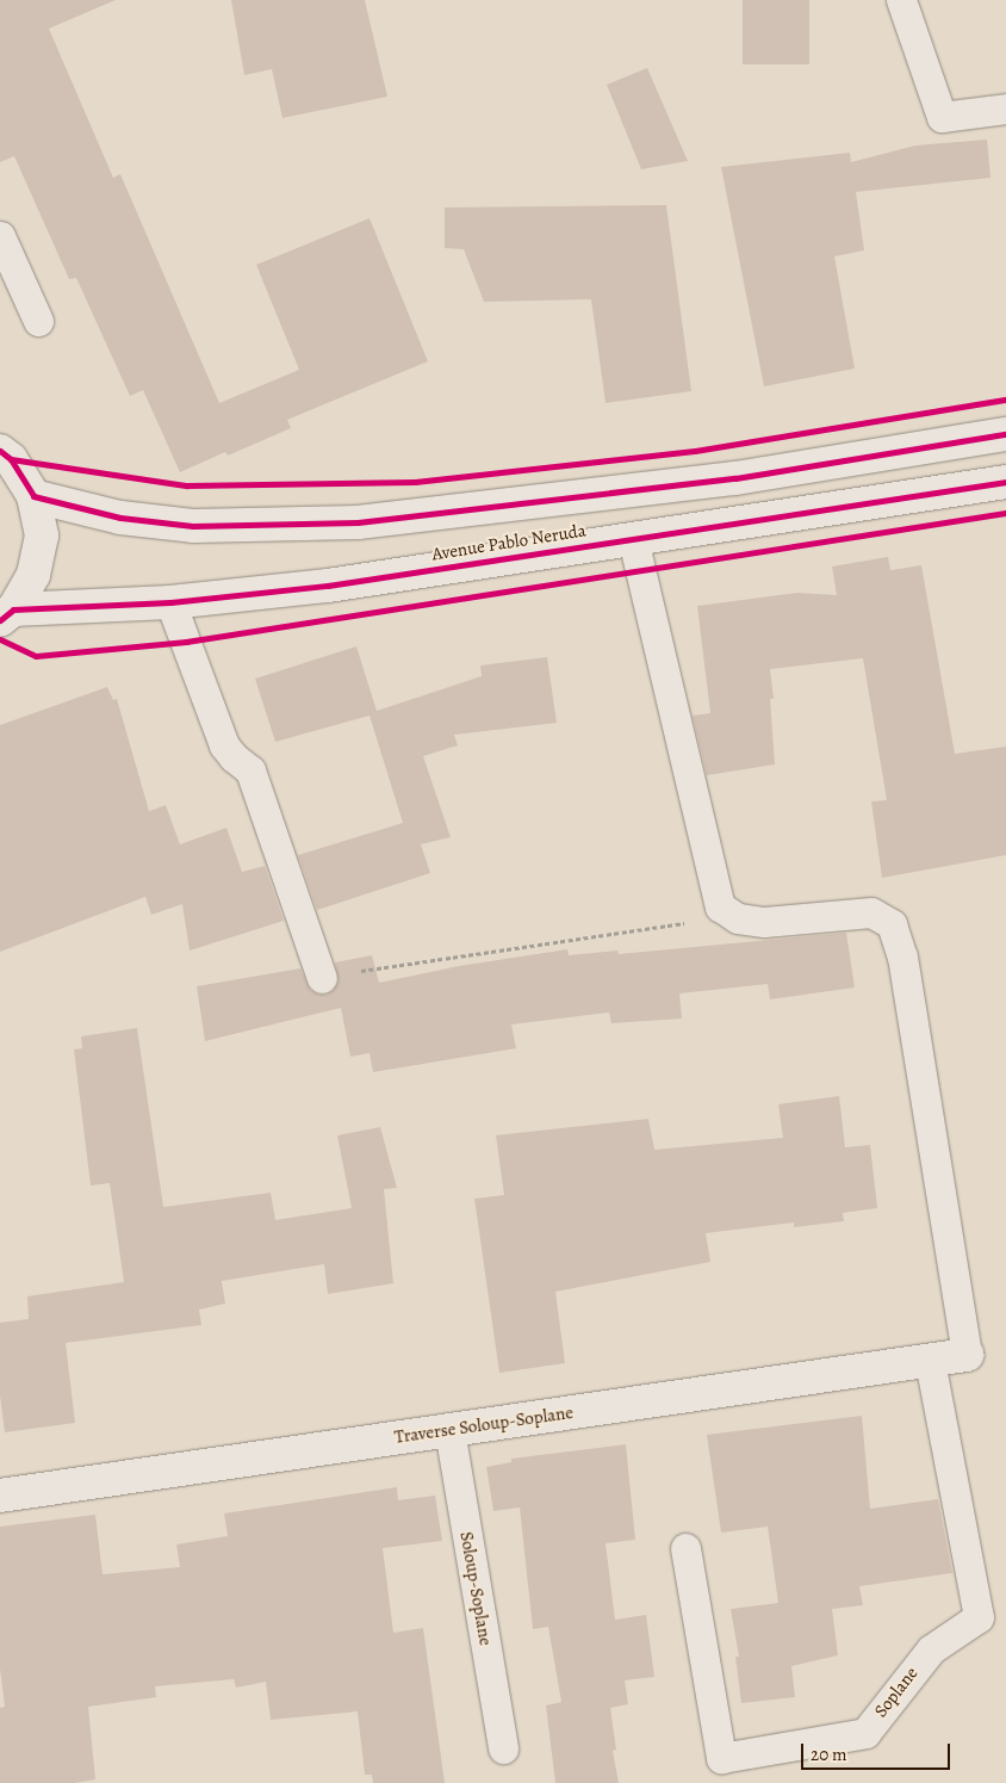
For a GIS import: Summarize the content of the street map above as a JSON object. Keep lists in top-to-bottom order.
{
  "streets": {
    "main road": ["Avenue Pablo Neruda", "Traverse Soloup-Soplane"],
    "lane": ["Soloup-Soplane", "Soplane"]
  },
  "crossings": [
    ["Traverse Soloup-Soplane", "Soloup-Soplane"],
    ["Traverse Soloup-Soplane", "Soplane"]
  ],
  "scale_bar": "20 m"
}
